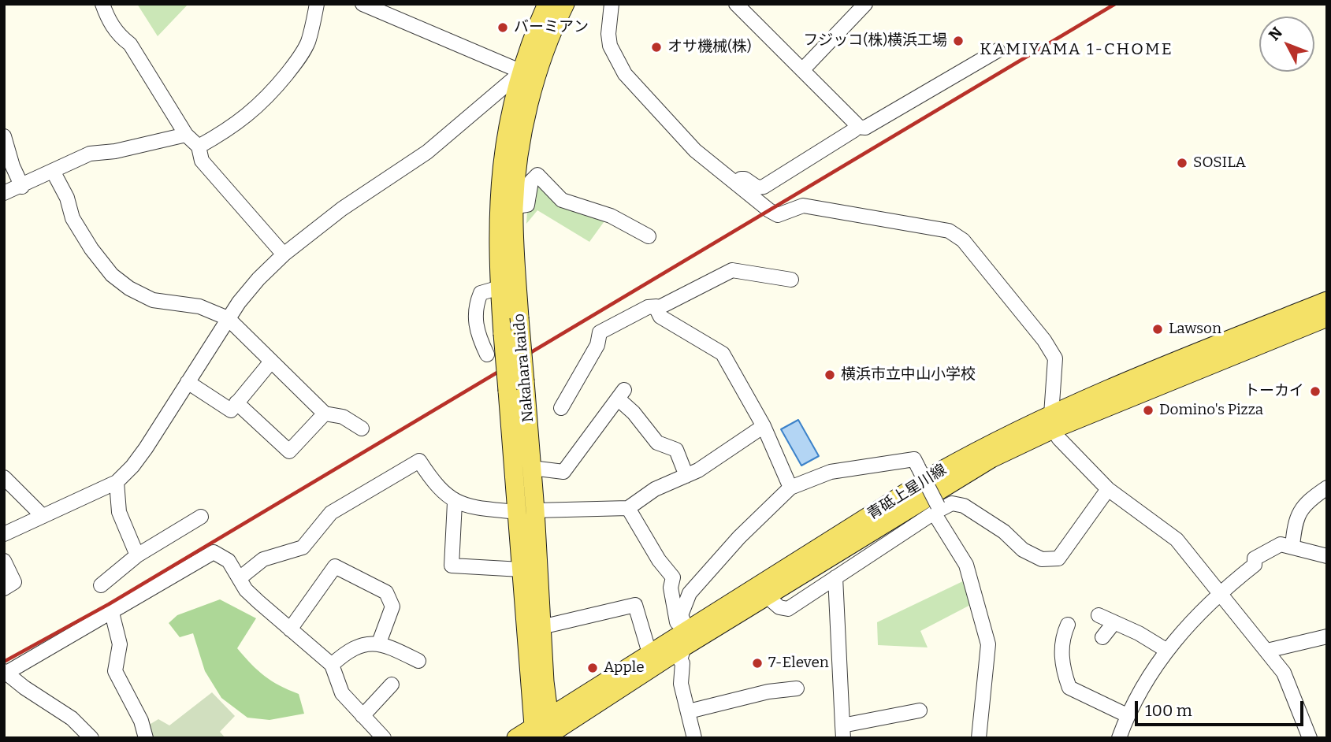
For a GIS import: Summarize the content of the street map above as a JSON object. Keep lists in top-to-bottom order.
{
  "streets": {
    "main road": ["Nakahara kaido", "青砥上星川線"]
  },
  "crossings": [
    ["Nakahara kaido", "青砥上星川線"]
  ],
  "districts": ["KAMIYAMA 1-CHOME"],
  "places": [
    "バーミアン",
    "フジッコ(株)横浜工場",
    "オサ機械(株)",
    "SOSILA",
    "Lawson",
    "横浜市立中山小学校",
    "トーカイ",
    "Domino's Pizza",
    "7-Eleven",
    "Apple"
  ],
  "scale_bar": "100 m",
  "north": "top left"
}
